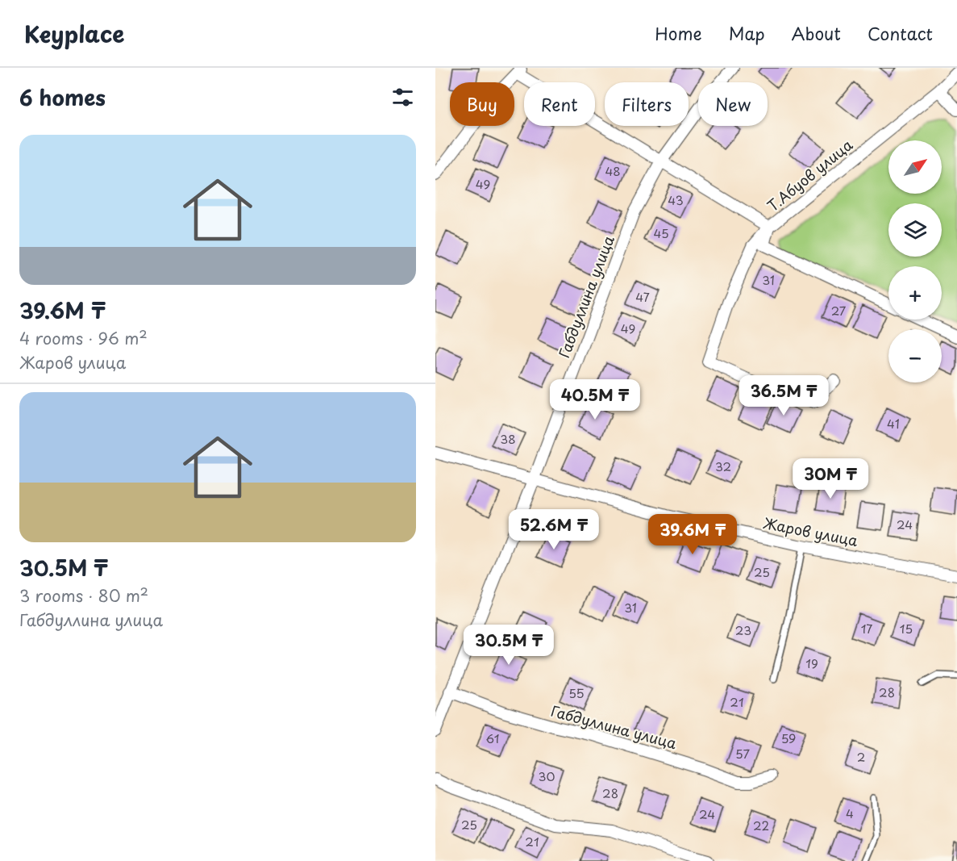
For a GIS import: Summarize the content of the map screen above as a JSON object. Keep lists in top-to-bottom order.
{
  "streets": {
    "street": ["Т.Абуов улица", "Габдуллина улица", "Жаров улица"]
  },
  "crossings": [
    ["Габдуллина улица", "Жаров улица"]
  ],
  "house_numbers": [
    "48",
    "49",
    "43",
    "45",
    "31",
    "47",
    "27",
    "49",
    "41",
    "38",
    "32",
    "24",
    "25",
    "31",
    "17",
    "15",
    "23",
    "19",
    "28",
    "55",
    "21",
    "61",
    "59",
    "57",
    "2",
    "30",
    "28",
    "4",
    "24",
    "25",
    "22",
    "21"
  ],
  "north": "top right",
  "page": {
    "header": "Keyplace",
    "nav": [
      "Home",
      "Map",
      "About",
      "Contact"
    ],
    "heading": "6 homes",
    "chip": [
      "Buy",
      "Rent",
      "Filters",
      "New"
    ],
    "list": [
      {
        "name": "39.6M ₸",
        "note": "4 rooms · 96 m² · Жаров улица"
      },
      {
        "name": "30.5M ₸",
        "note": "3 rooms · 80 m² · Габдуллина улица"
      }
    ],
    "map_buttons": ["+", "−"],
    "price": [
      "36.5M ₸",
      "40.5M ₸",
      "30M ₸",
      "52.6M ₸",
      "39.6M ₸",
      "30.5M ₸"
    ]
  }
}
